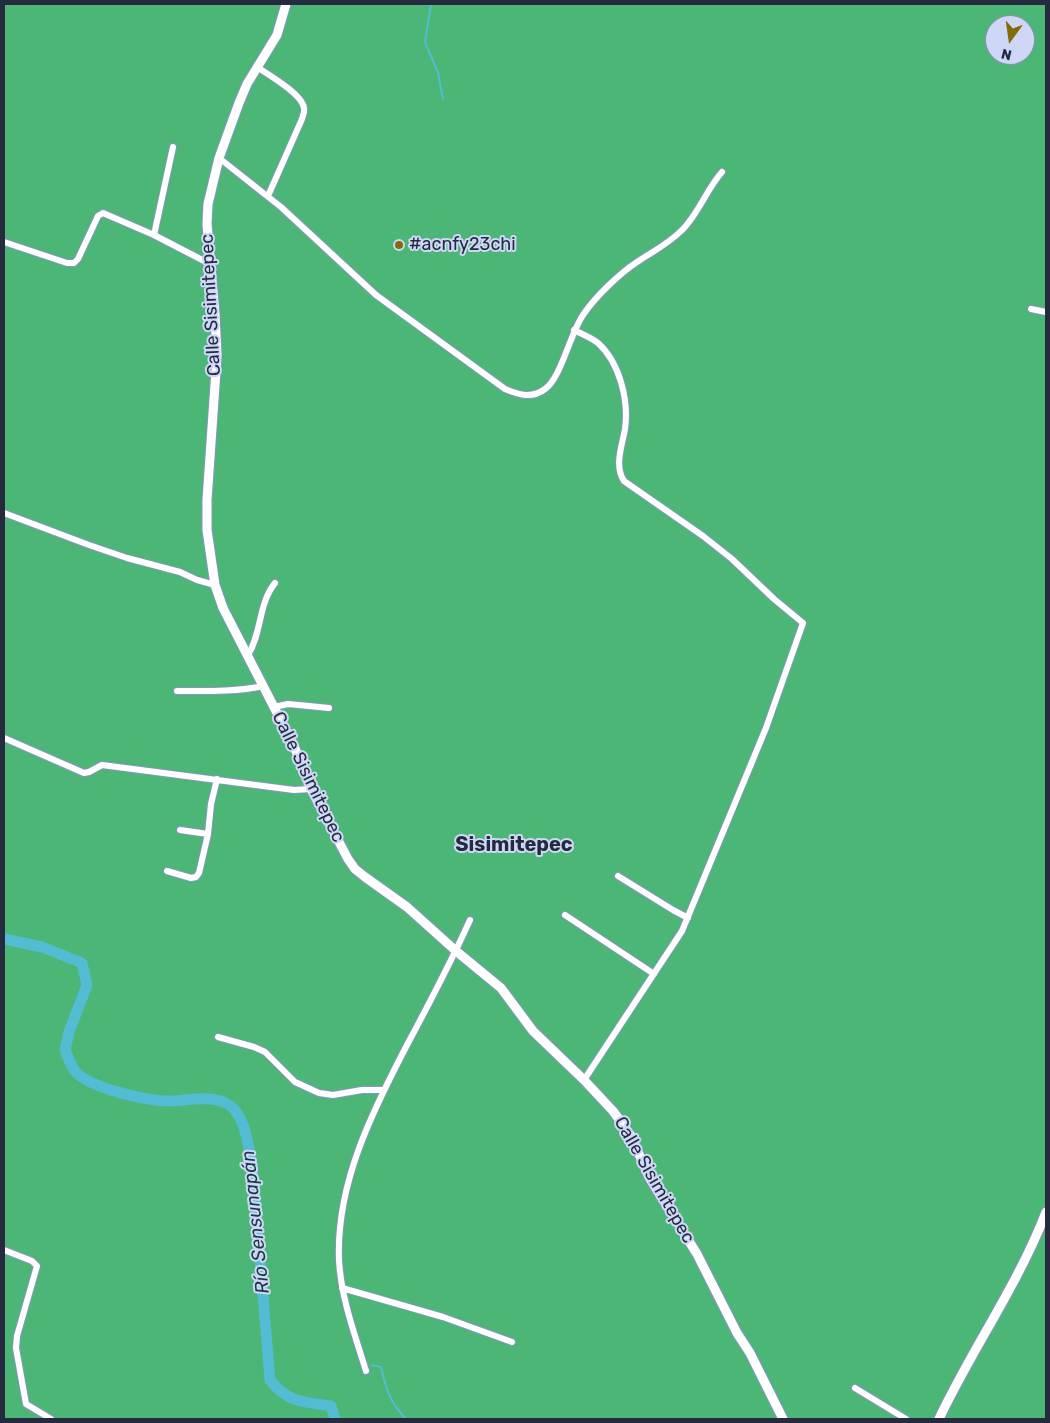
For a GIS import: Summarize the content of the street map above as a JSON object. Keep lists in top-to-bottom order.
{
  "streets": {
    "street": ["Calle Sisimitepec"]
  },
  "districts": ["Sisimitepec"],
  "water": ["Río Sensunapán"],
  "places": ["#acnfy23chi"],
  "north": "bottom"
}
